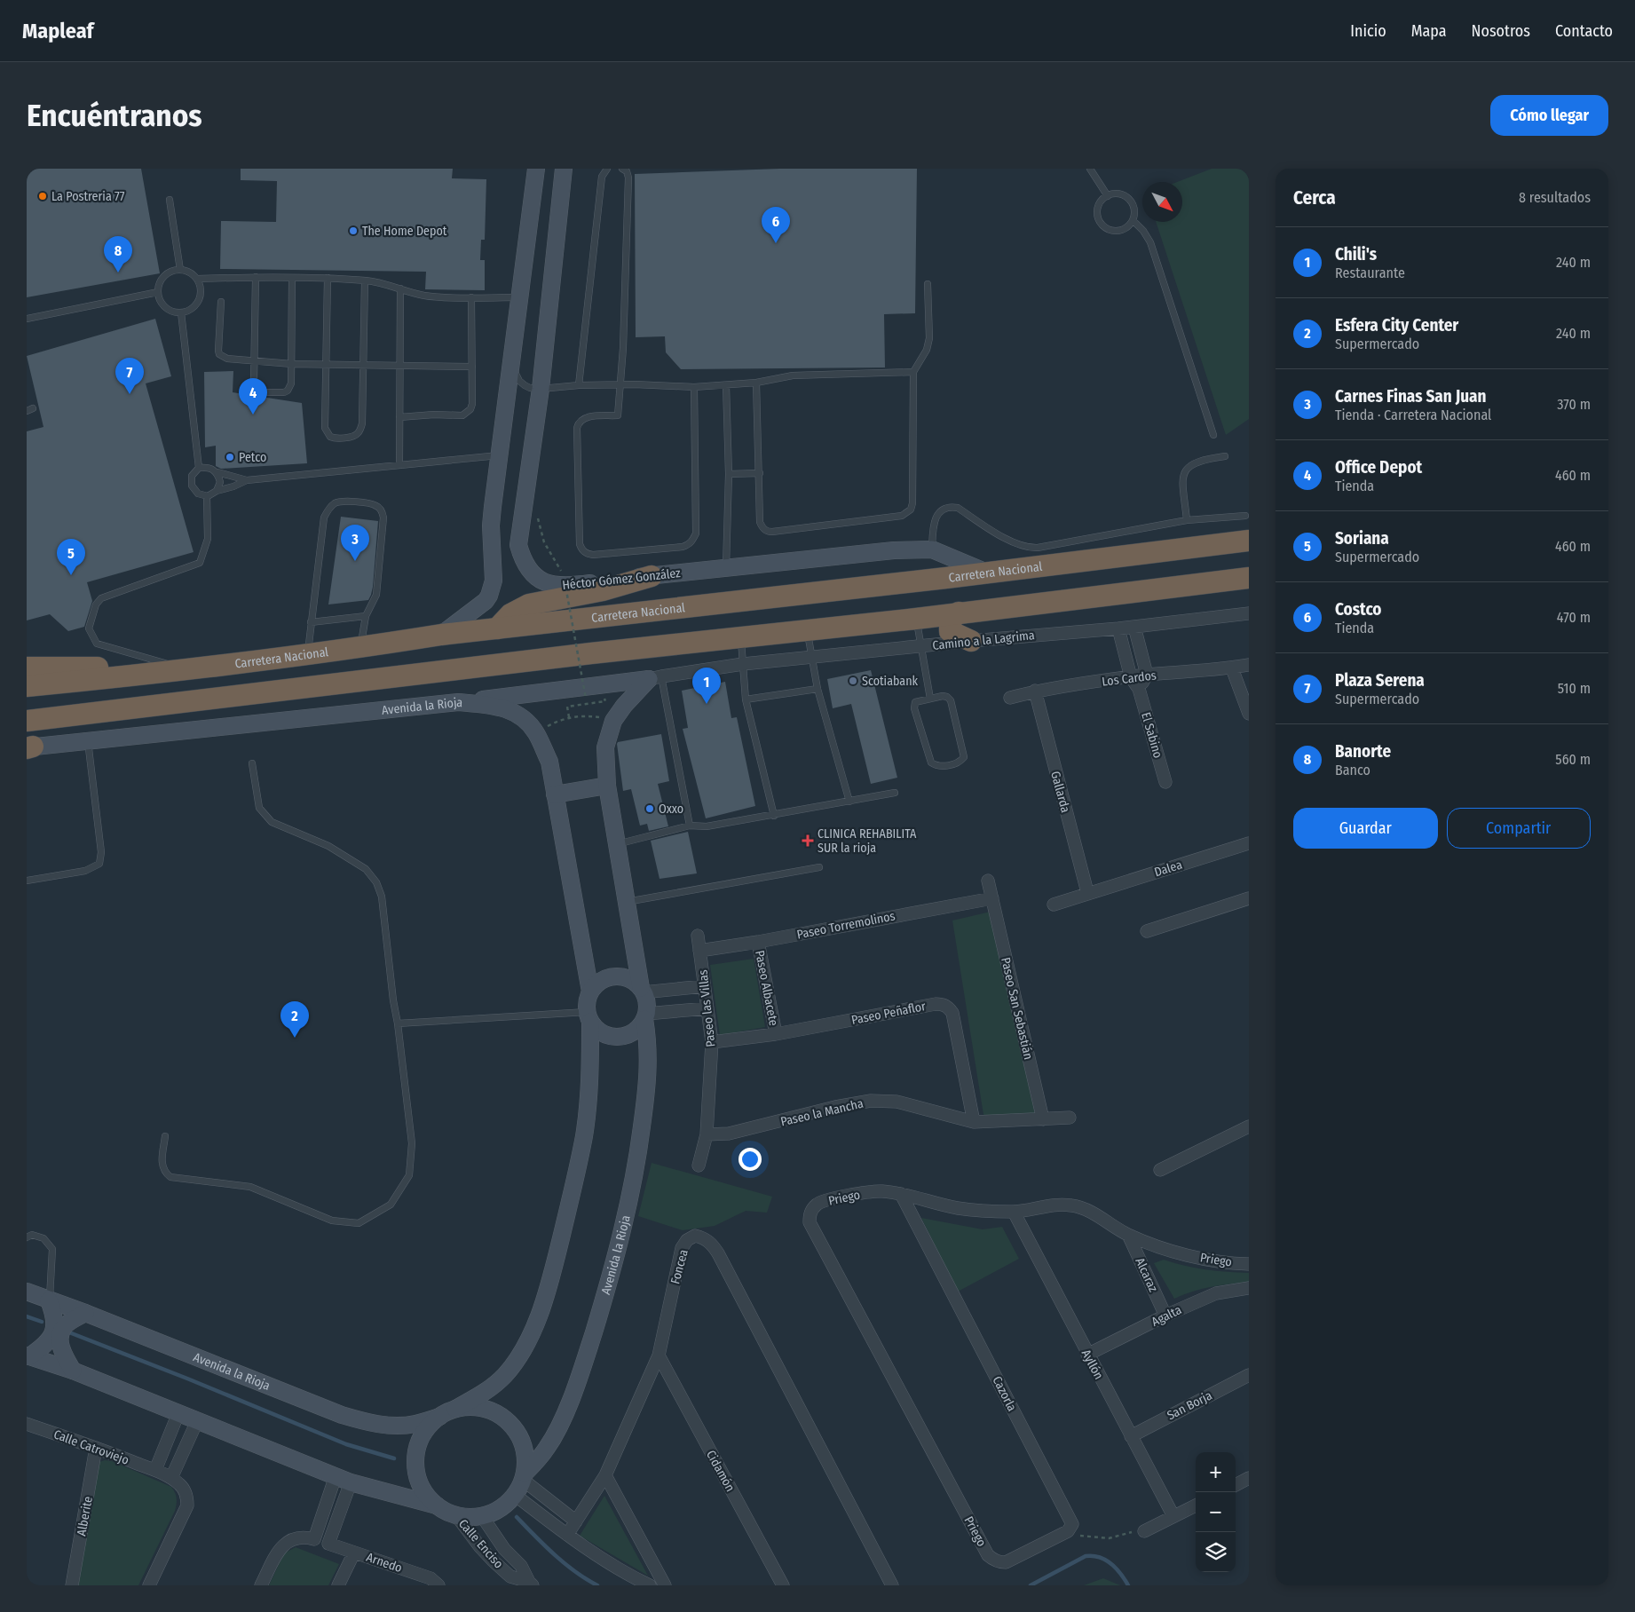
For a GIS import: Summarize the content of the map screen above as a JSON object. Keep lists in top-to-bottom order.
{
  "streets": {
    "highway": ["Carretera Nacional"],
    "street": [
      "Héctor Gómez González",
      "Camino a la Lagrima",
      "Los Cardos",
      "Avenida la Rioja",
      "El Sabino",
      "Gallarda",
      "Dalea",
      "Paseo Torremolinos",
      "Paseo Albacete",
      "Paseo las Villas",
      "Paseo San Sebastián",
      "Paseo Peñaflor",
      "Paseo la Mancha",
      "Priego",
      "Foncea",
      "Alcaraz",
      "Agalta",
      "Ayllón",
      "Cazorla",
      "San Borja",
      "Calle Catroviejo",
      "Cidamón",
      "Alberite",
      "Calle Enciso",
      "Arnedo"
    ]
  },
  "crossings": [
    ["Carretera Nacional", "Héctor Gómez González"],
    ["Camino a la Lagrima", "El Sabino"],
    ["Los Cardos", "El Sabino"],
    ["Los Cardos", "Gallarda"],
    ["Avenida la Rioja", "Calle Enciso"],
    ["Gallarda", "Dalea"],
    ["Paseo Torremolinos", "Paseo Albacete"],
    ["Paseo Torremolinos", "Paseo las Villas"],
    ["Paseo Torremolinos", "Paseo San Sebastián"],
    ["Paseo Albacete", "Paseo Peñaflor"],
    ["Paseo las Villas", "Paseo Peñaflor"],
    ["Paseo las Villas", "Paseo la Mancha"],
    ["Paseo San Sebastián", "Paseo la Mancha"],
    ["Paseo Peñaflor", "Paseo la Mancha"],
    ["Priego", "Alcaraz"],
    ["Priego", "Ayllón"],
    ["Priego", "Cazorla"],
    ["Foncea", "Cidamón"],
    ["Alcaraz", "Agalta"],
    ["Agalta", "Ayllón"],
    ["Ayllón", "San Borja"],
    ["Calle Catroviejo", "Alberite"]
  ],
  "places": {
    "other": [
      "La Postreria 77",
      "The Home Depot",
      "Petco",
      "Scotiabank",
      "Oxxo"
    ],
    "health": ["CLINICA REHABILITA SUR la rioja"]
  },
  "north": "bottom right",
  "page": {
    "header": "Mapleaf",
    "nav": [
      "Inicio",
      "Mapa",
      "Nosotros",
      "Contacto"
    ],
    "buttons": [
      "Cómo llegar",
      ["Guardar", "Compartir"]
    ],
    "title": "Encuéntranos",
    "heading": ["Cerca", "8 resultados"],
    "pins": [
      "6",
      "8",
      "7",
      "4",
      "3",
      "5",
      "1",
      "2"
    ],
    "list": [
      {
        "mark": "1",
        "name": "Chili's",
        "note": "Restaurante",
        "value": "240 m"
      },
      {
        "mark": "2",
        "name": "Esfera City Center",
        "note": "Supermercado",
        "value": "240 m"
      },
      {
        "mark": "3",
        "name": "Carnes Finas San Juan",
        "note": "Tienda · Carretera Nacional",
        "value": "370 m"
      },
      {
        "mark": "4",
        "name": "Office Depot",
        "note": "Tienda",
        "value": "460 m"
      },
      {
        "mark": "5",
        "name": "Soriana",
        "note": "Supermercado",
        "value": "460 m"
      },
      {
        "mark": "6",
        "name": "Costco",
        "note": "Tienda",
        "value": "470 m"
      },
      {
        "mark": "7",
        "name": "Plaza Serena",
        "note": "Supermercado",
        "value": "510 m"
      },
      {
        "mark": "8",
        "name": "Banorte",
        "note": "Banco",
        "value": "560 m"
      }
    ],
    "map_buttons": ["+", "−"]
  }
}
